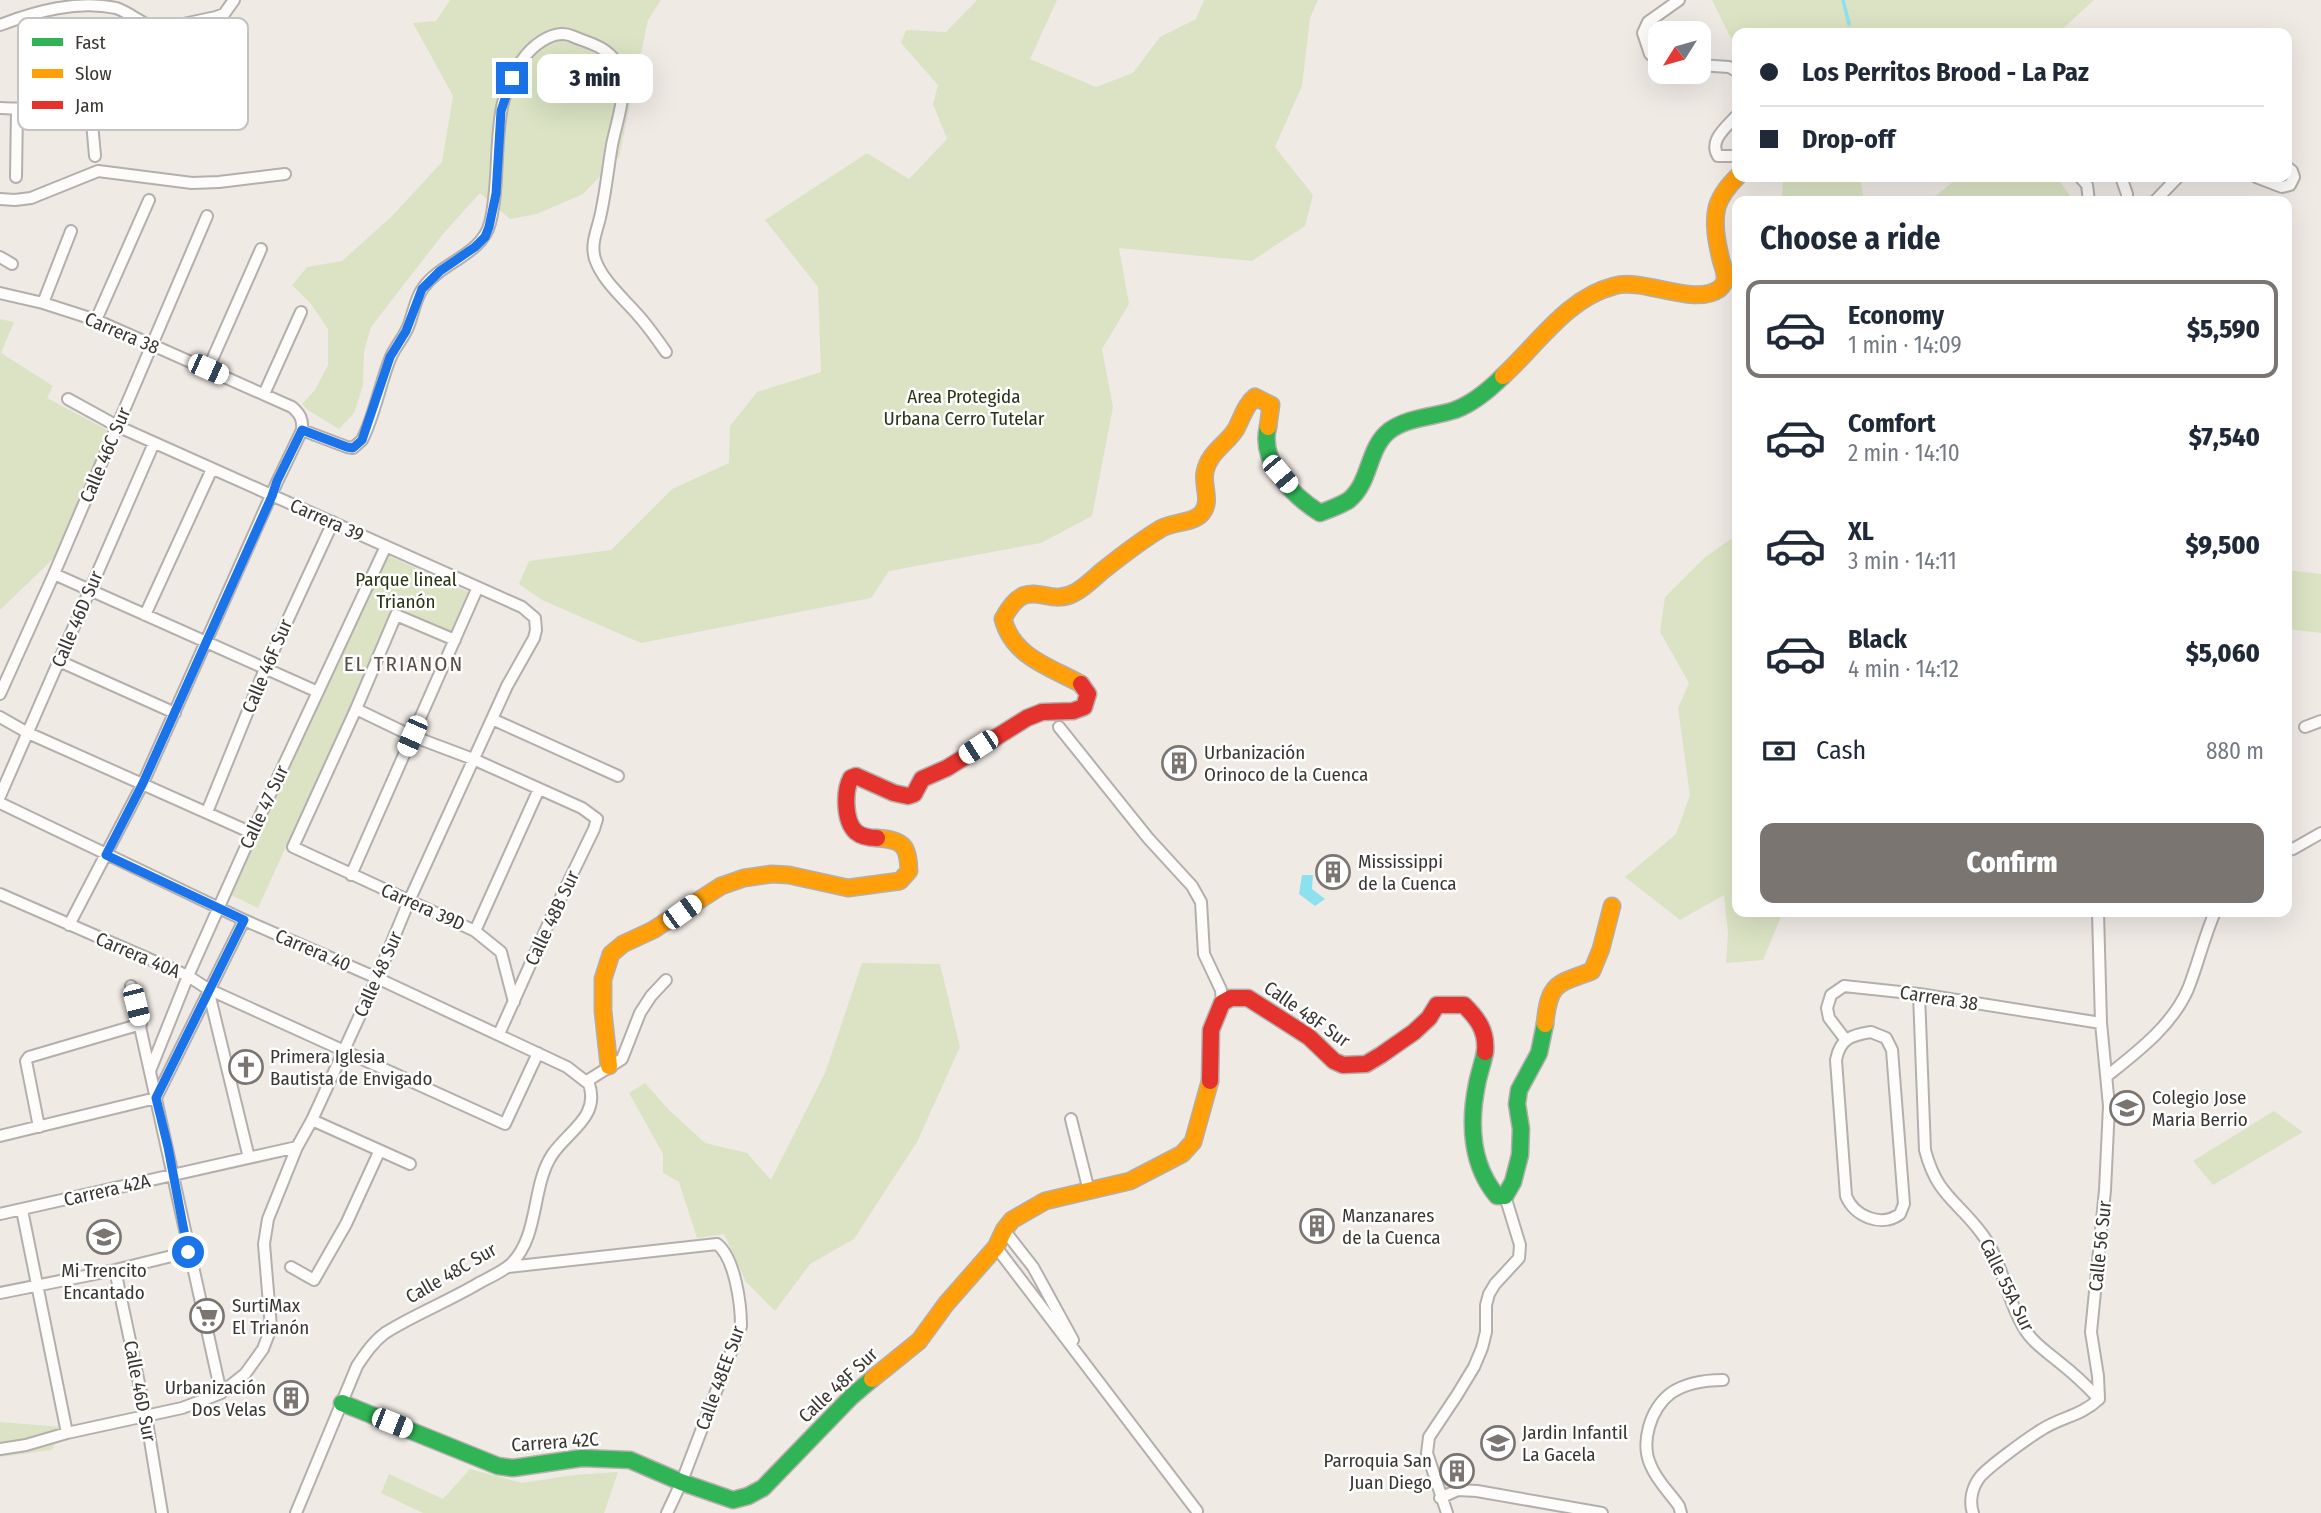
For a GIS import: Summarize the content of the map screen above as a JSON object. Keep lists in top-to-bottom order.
{
  "streets": {
    "street": [
      "Carrera 38",
      "Calle 46C Sur",
      "Carrera 39",
      "Calle 46D Sur",
      "Calle 46F Sur",
      "Calle 47 Sur",
      "Carrera 39D",
      "Calle 48B Sur",
      "Carrera 40",
      "Carrera 40A",
      "Calle 48 Sur",
      "Calle 48F Sur",
      "Carrera 42A",
      "Calle 56 Sur",
      "Calle 48C Sur",
      "Calle 55A Sur",
      "Calle 48EE Sur",
      "Carrera 42C"
    ]
  },
  "crossings": [
    ["Carrera 38", "Calle 46C Sur"],
    ["Carrera 38", "Calle 56 Sur"],
    ["Carrera 38", "Calle 55A Sur"],
    ["Calle 46C Sur", "Carrera 39"],
    ["Carrera 39", "Calle 46D Sur"],
    ["Carrera 39", "Calle 46F Sur"],
    ["Carrera 39", "Calle 47 Sur"],
    ["Carrera 39", "Calle 48 Sur"],
    ["Calle 46D Sur", "Calle 48 Sur"],
    ["Calle 47 Sur", "Carrera 40"],
    ["Calle 47 Sur", "Carrera 40A"],
    ["Carrera 39D", "Calle 48B Sur"],
    ["Carrera 39D", "Calle 48 Sur"],
    ["Calle 48B Sur", "Carrera 40"],
    ["Carrera 40", "Carrera 40A"],
    ["Carrera 40", "Calle 48 Sur"],
    ["Carrera 40", "Calle 48C Sur"],
    ["Carrera 40A", "Calle 48 Sur"],
    ["Calle 48 Sur", "Carrera 42A"],
    ["Calle 48F Sur", "Carrera 42C"],
    ["Calle 56 Sur", "Calle 55A Sur"],
    ["Calle 48C Sur", "Calle 48EE Sur"],
    ["Calle 48C Sur", "Carrera 42C"],
    ["Calle 48EE Sur", "Carrera 42C"]
  ],
  "districts": ["EL TRIANON"],
  "parks": ["Area Protegida Urbana Cerro Tutelar", "Parque lineal Trianón"],
  "places": {
    "building": [
      "Urbanización Orinoco de la Cuenca",
      "Mississippi de la Cuenca",
      "Manzanares de la Cuenca",
      "Urbanización Dos Velas",
      "Parroquia San Juan Diego"
    ],
    "church": ["Primera Iglesia Bautista de Envigado"],
    "school or university": ["Colegio Jose Maria Berrio", "Mi Trencito Encantado", "Jardin Infantil La Gacela"],
    "supermarket": ["SurtiMax El Trianón"]
  },
  "legend": ["Fast", "Slow", "Jam"],
  "north": "bottom left",
  "page": {
    "banner": ["Los Perritos Brood - La Paz", "Drop-off"],
    "bubble": "3 min",
    "heading": "Choose a ride",
    "list": [
      {
        "name": "Economy",
        "note": "1 min · 14:09",
        "value": "$5,590"
      },
      {
        "name": "Comfort",
        "note": "2 min · 14:10",
        "value": "$7,540"
      },
      {
        "name": "XL",
        "note": "3 min · 14:11",
        "value": "$9,500"
      },
      {
        "name": "Black",
        "note": "4 min · 14:12",
        "value": "$5,060"
      }
    ],
    "pay": ["Cash", "880 m"],
    "buttons": "Confirm"
  }
}
